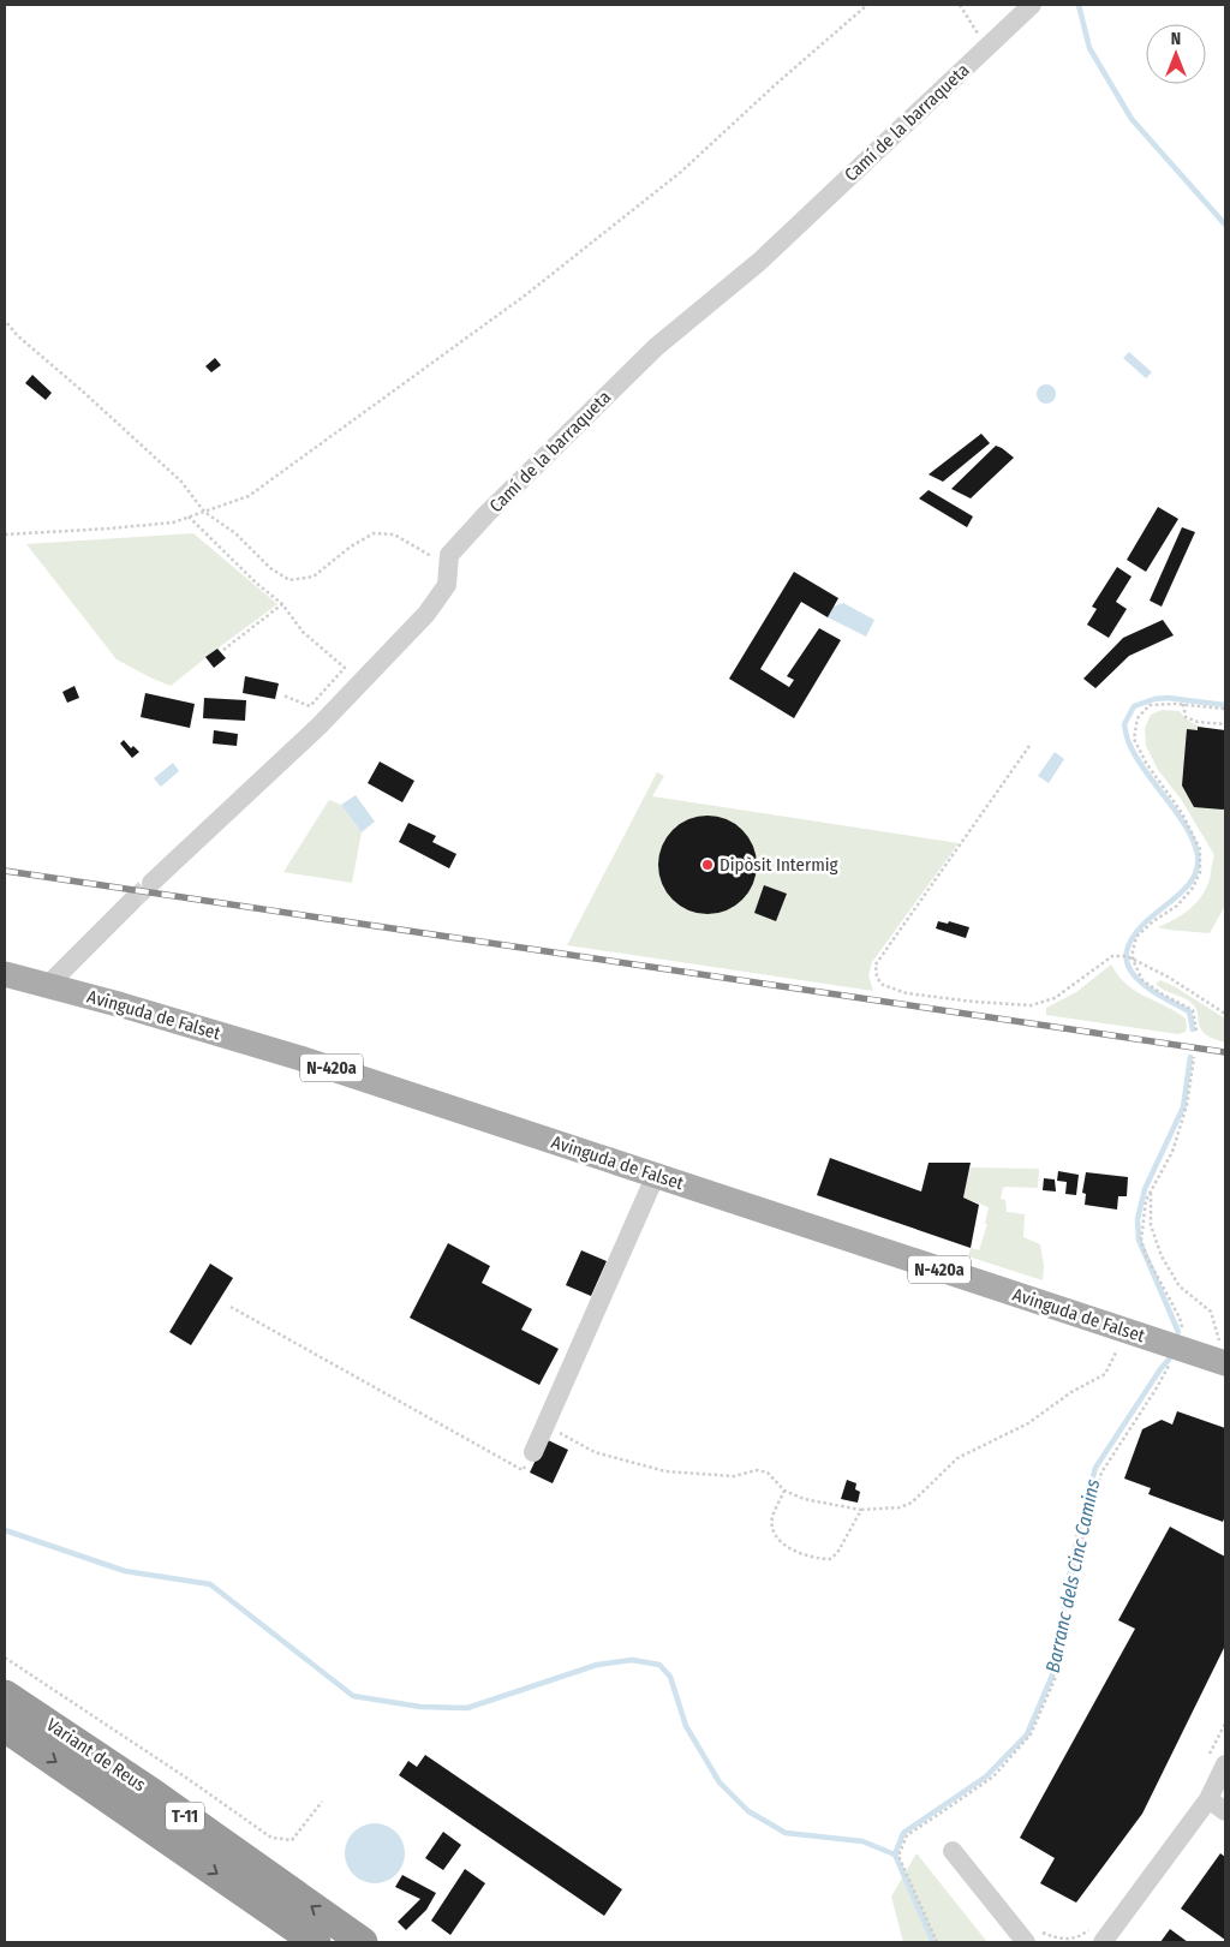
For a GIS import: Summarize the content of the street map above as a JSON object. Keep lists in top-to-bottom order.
{
  "streets": {
    "highway": ["Variant de Reus", "T-11"],
    "main road": ["Avinguda de Falset", "N-420a"],
    "street": ["Camí de la barraqueta"]
  },
  "water": ["Barranc dels Cinc Camins"],
  "places": ["Dipòsit Intermig"],
  "north": "top"
}
